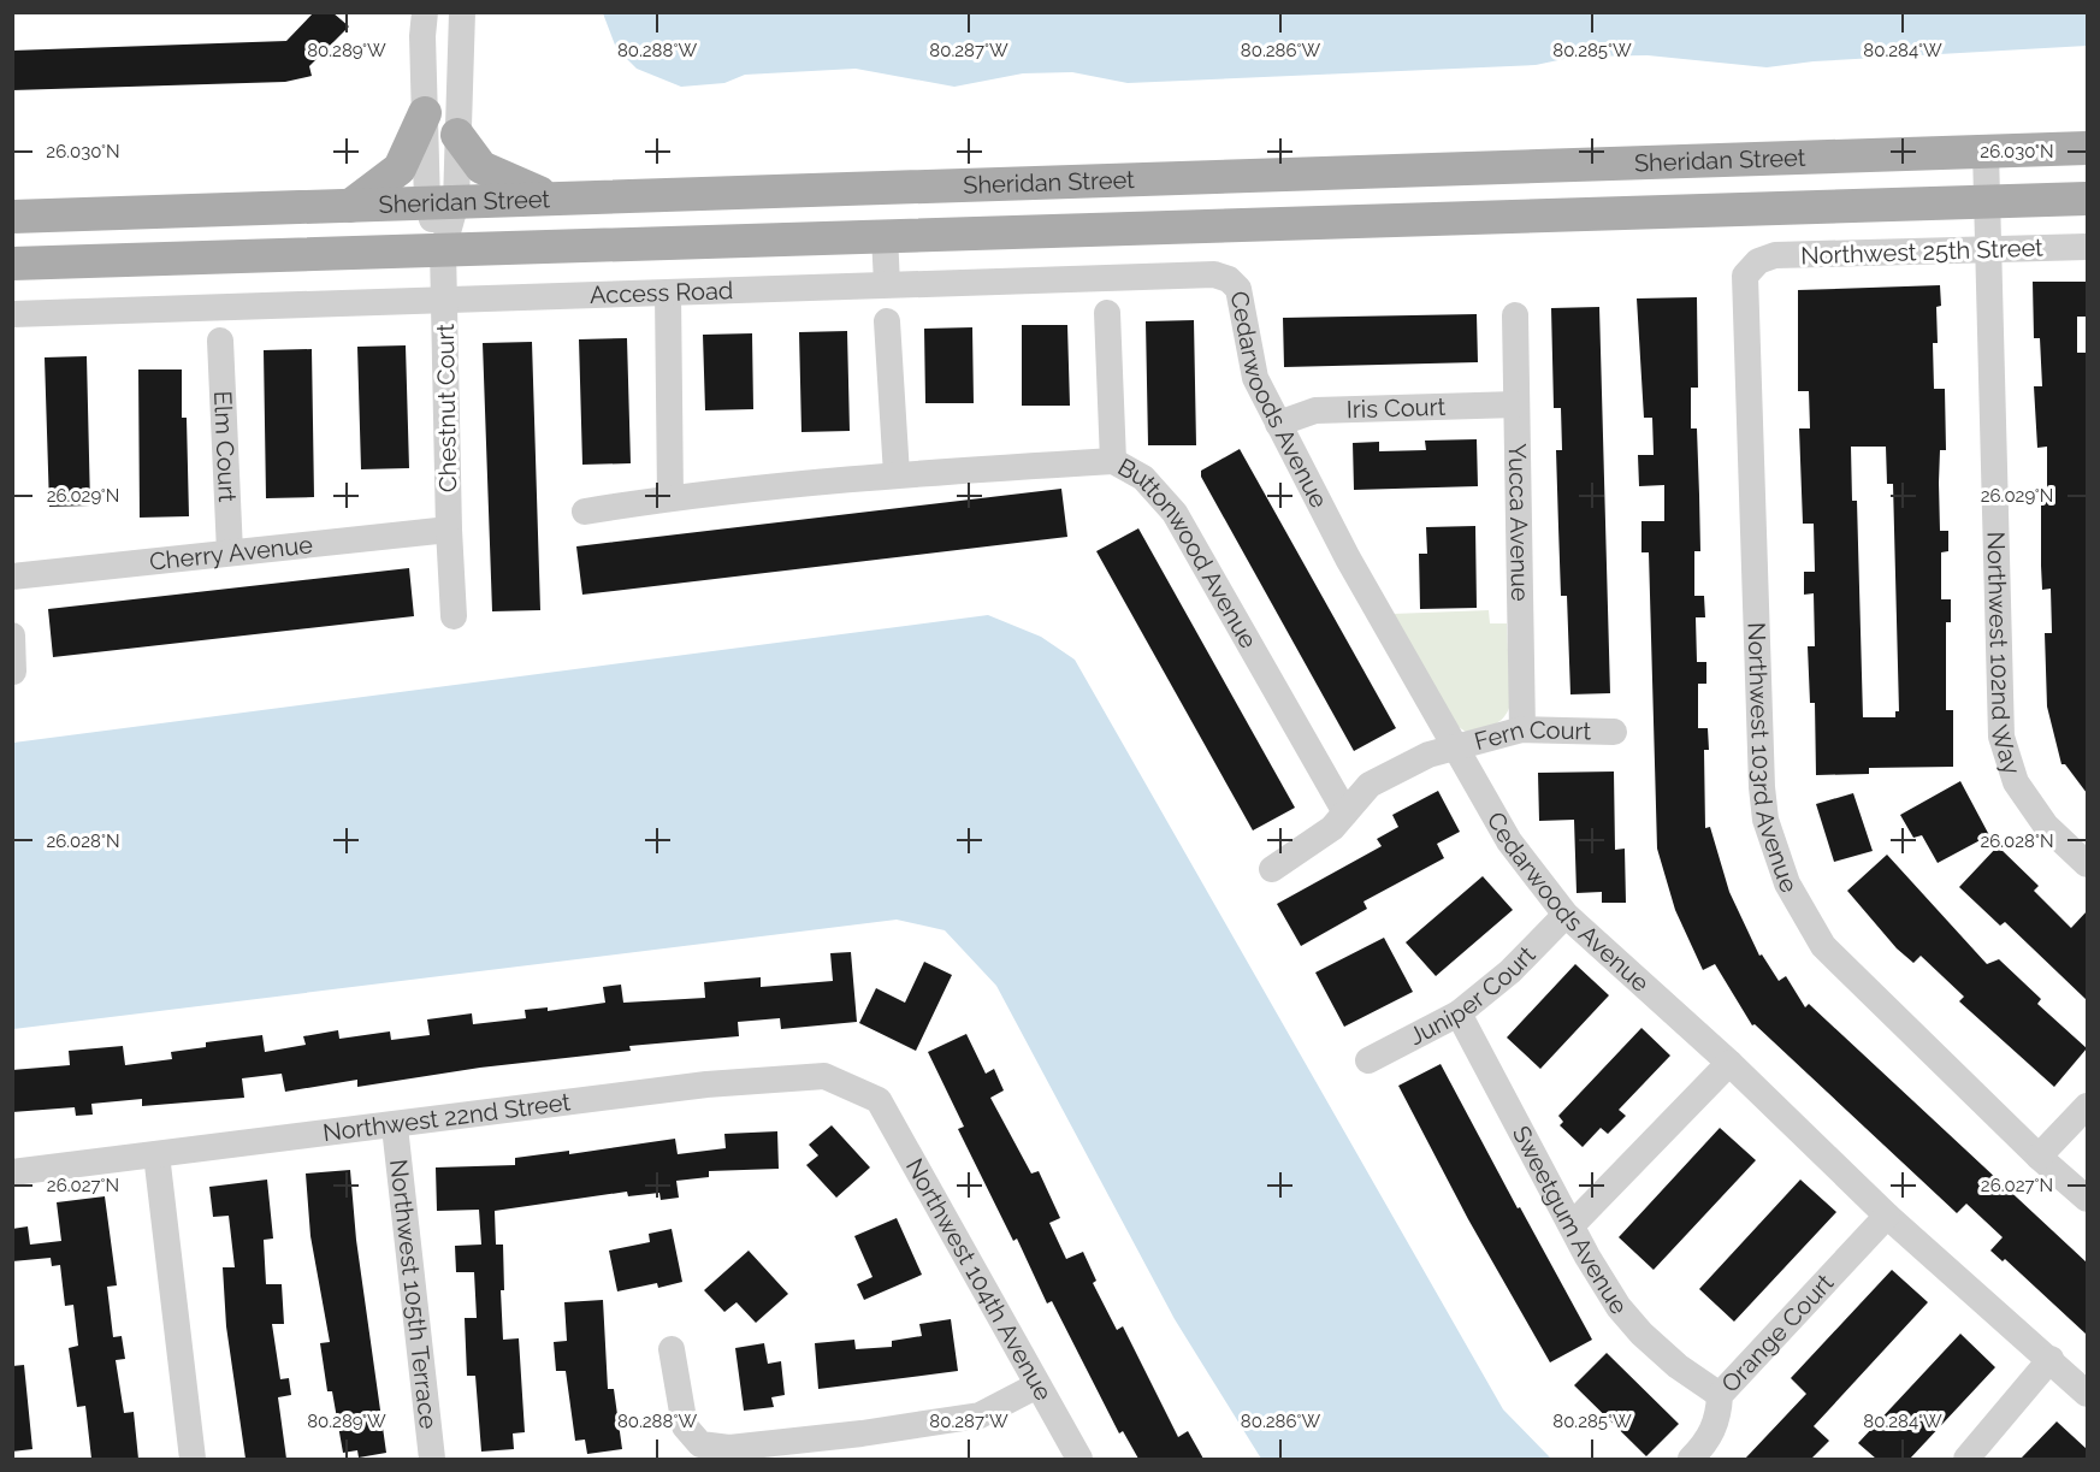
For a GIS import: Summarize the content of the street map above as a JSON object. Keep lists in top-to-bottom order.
{
  "streets": {
    "main road": ["Sheridan Street"],
    "street": [
      "Northwest 25th Street",
      "Access Road",
      "Cedarwoods Avenue",
      "Chestnut Court",
      "Iris Court",
      "Elm Court",
      "Yucca Avenue",
      "Cherry Avenue",
      "Buttonwood Avenue",
      "Northwest 102nd Way",
      "Fern Court",
      "Northwest 103rd Avenue",
      "Juniper Court",
      "Northwest 22nd Street",
      "Sweetgum Avenue",
      "Northwest 104th Avenue",
      "Northwest 105th Terrace",
      "Orange Court"
    ]
  },
  "crossings": [
    ["Sheridan Street", "Chestnut Court"],
    ["Sheridan Street", "Northwest 102nd Way"],
    ["Northwest 25th Street", "Northwest 102nd Way"],
    ["Northwest 25th Street", "Northwest 103rd Avenue"],
    ["Access Road", "Cedarwoods Avenue"],
    ["Access Road", "Chestnut Court"],
    ["Cedarwoods Avenue", "Iris Court"],
    ["Cedarwoods Avenue", "Fern Court"],
    ["Cedarwoods Avenue", "Juniper Court"],
    ["Cedarwoods Avenue", "Orange Court"],
    ["Chestnut Court", "Cherry Avenue"],
    ["Iris Court", "Yucca Avenue"],
    ["Elm Court", "Cherry Avenue"],
    ["Yucca Avenue", "Fern Court"],
    ["Buttonwood Avenue", "Fern Court"],
    ["Juniper Court", "Sweetgum Avenue"],
    ["Northwest 22nd Street", "Northwest 104th Avenue"],
    ["Northwest 22nd Street", "Northwest 105th Terrace"],
    ["Sweetgum Avenue", "Orange Court"]
  ],
  "coordinates": [
    "80.289°W",
    "80.288°W",
    "80.287°W",
    "80.286°W",
    "80.285°W",
    "80.284°W",
    "26.030°N",
    "26.029°N",
    "26.028°N",
    "26.027°N"
  ]
}
